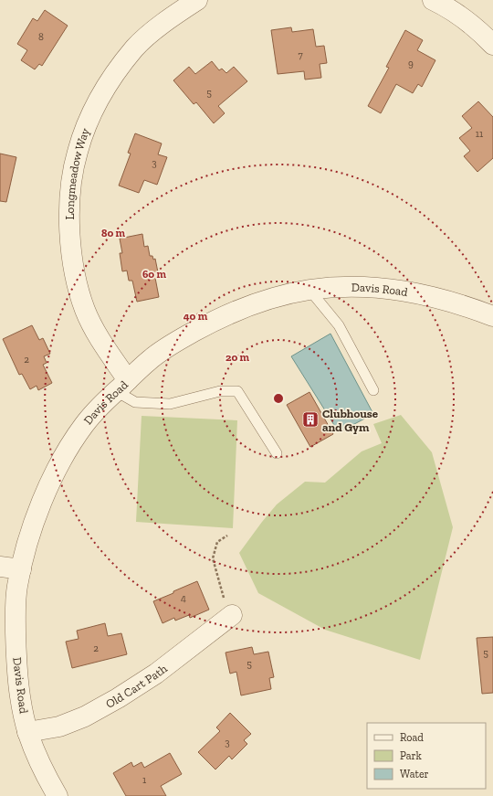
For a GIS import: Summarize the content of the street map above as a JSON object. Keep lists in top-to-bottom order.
{
  "streets": {
    "street": ["Longmeadow Way", "Davis Road", "Old Cart Path"]
  },
  "crossings": [
    ["Longmeadow Way", "Davis Road"],
    ["Davis Road", "Old Cart Path"]
  ],
  "places": {
    "building": ["Clubhouse and Gym"]
  },
  "house_numbers": [
    "8",
    "7",
    "9",
    "5",
    "11",
    "3",
    "2",
    "4",
    "2",
    "5",
    "5",
    "3",
    "1"
  ],
  "legend": ["Road", "Park", "Water"],
  "rings": [
    "80 m",
    "60 m",
    "40 m",
    "20 m"
  ]
}
